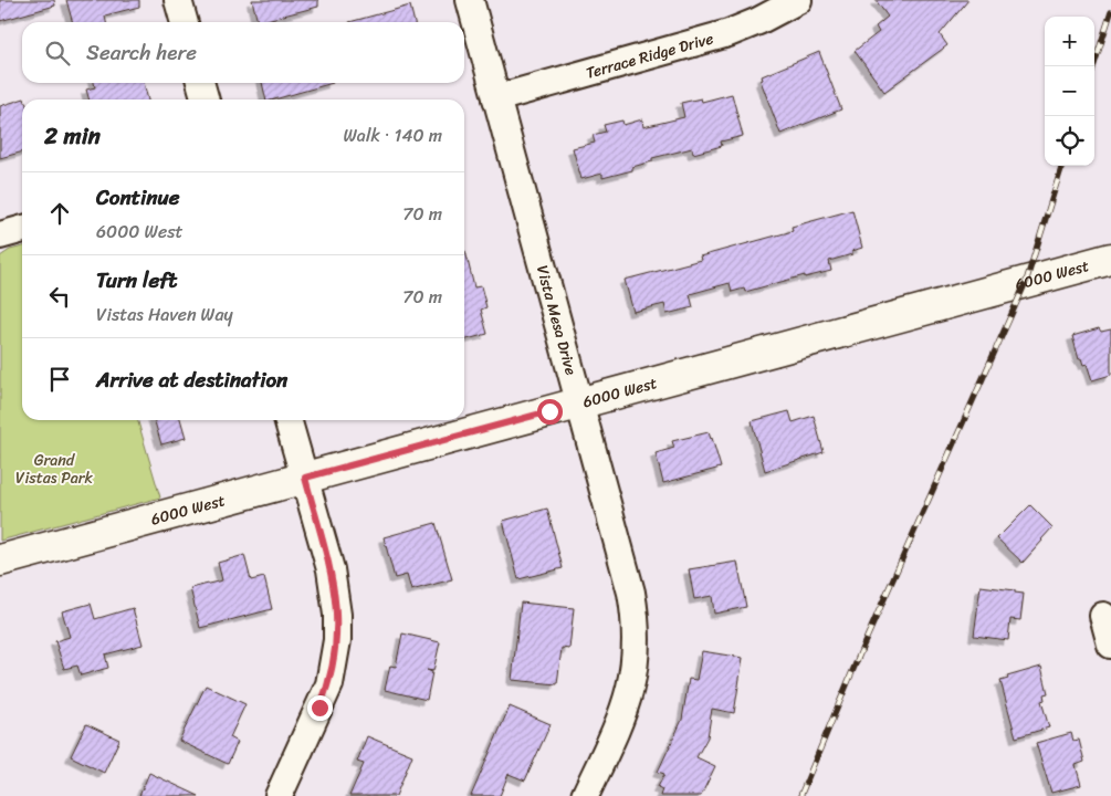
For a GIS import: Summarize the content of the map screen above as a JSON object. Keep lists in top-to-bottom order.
{
  "streets": {
    "street": ["Terrace Ridge Drive", "6000 West", "Vista Mesa Drive"]
  },
  "crossings": [
    ["Terrace Ridge Drive", "Vista Mesa Drive"],
    ["6000 West", "Vista Mesa Drive"]
  ],
  "parks": ["Grand Vistas Park"],
  "page": {
    "map_buttons": ["+", "−"],
    "search": "Search here",
    "heading": ["2 min", "Walk · 140 m"],
    "list": [
      ["Continue", "6000 West", "70 m"],
      ["Turn left", "Vistas Haven Way", "70 m"],
      "Arrive at destination"
    ]
  }
}
